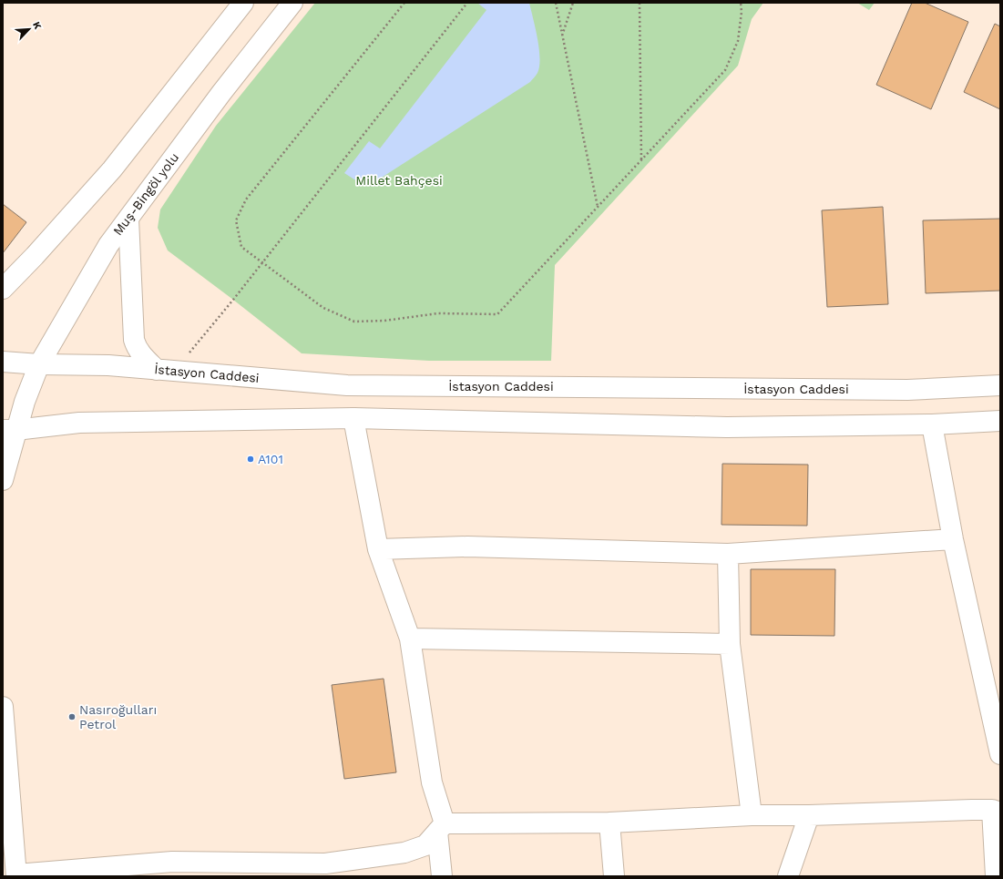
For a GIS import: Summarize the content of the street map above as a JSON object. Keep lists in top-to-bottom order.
{
  "streets": {
    "main road": ["Muş-Bingöl yolu", "İstasyon Caddesi"]
  },
  "crossings": [
    ["Muş-Bingöl yolu", "İstasyon Caddesi"]
  ],
  "parks": ["Millet Bahçesi"],
  "places": ["A101", "Nasıroğulları Petrol"],
  "north": "top right"
}
